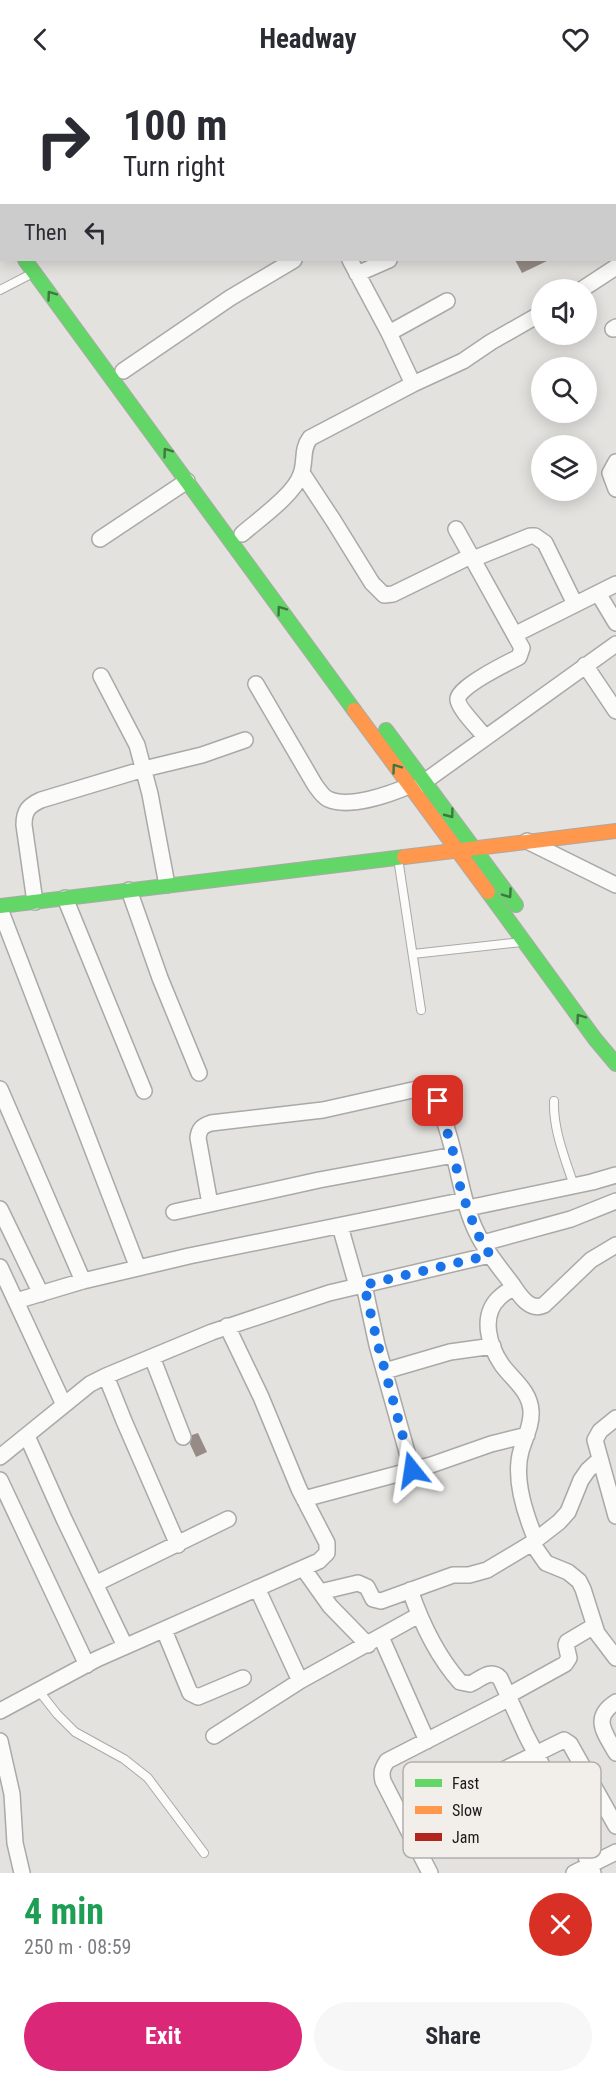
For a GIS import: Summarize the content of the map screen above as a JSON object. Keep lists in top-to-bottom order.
{
  "legend": ["Fast", "Slow", "Jam"],
  "page": {
    "header": "Headway",
    "turn": ["100 m", "Turn right"],
    "then": "Then",
    "heading": ["4 min", "250 m · 08:59"],
    "buttons": ["Exit", "Share"]
  }
}
